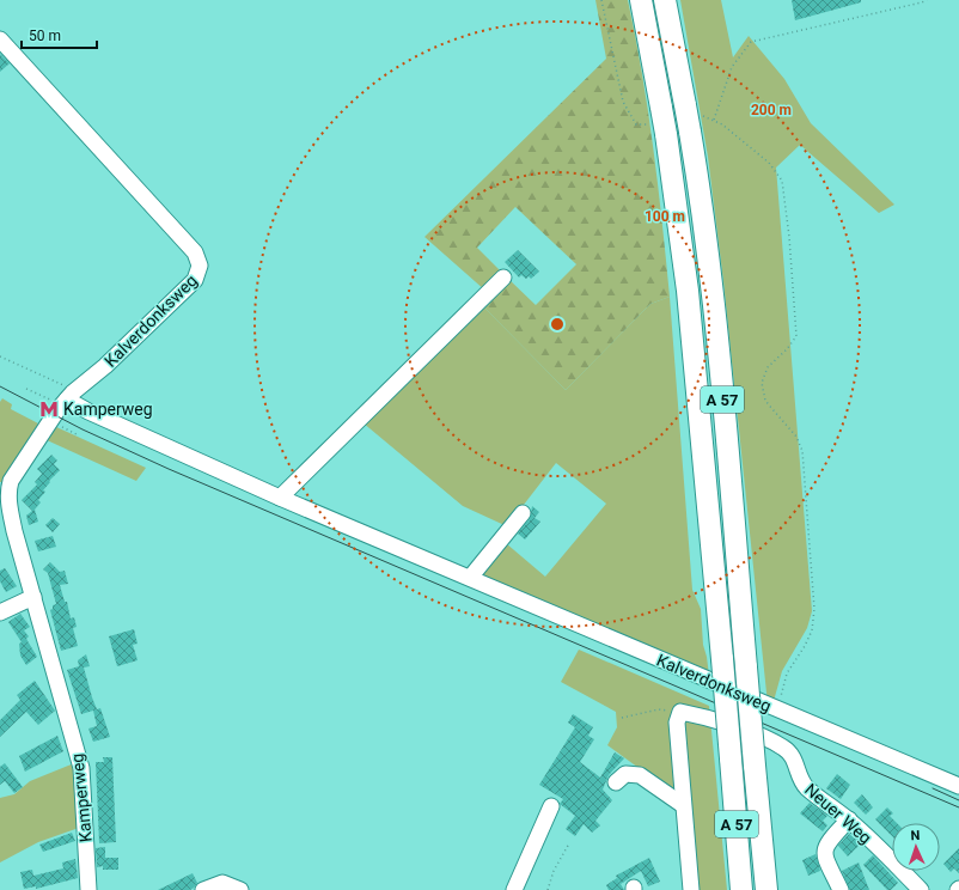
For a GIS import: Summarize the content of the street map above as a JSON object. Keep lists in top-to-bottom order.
{
  "streets": {
    "highway": ["A 57"],
    "street": ["Kalverdonksweg", "Kamperweg", "Neuer Weg"]
  },
  "crossings": [
    ["Kalverdonksweg", "Kamperweg"]
  ],
  "places": {
    "metro station": ["Kamperweg"]
  },
  "scale_bar": "50 m",
  "north": "top",
  "rings": ["200 m", "100 m"]
}
